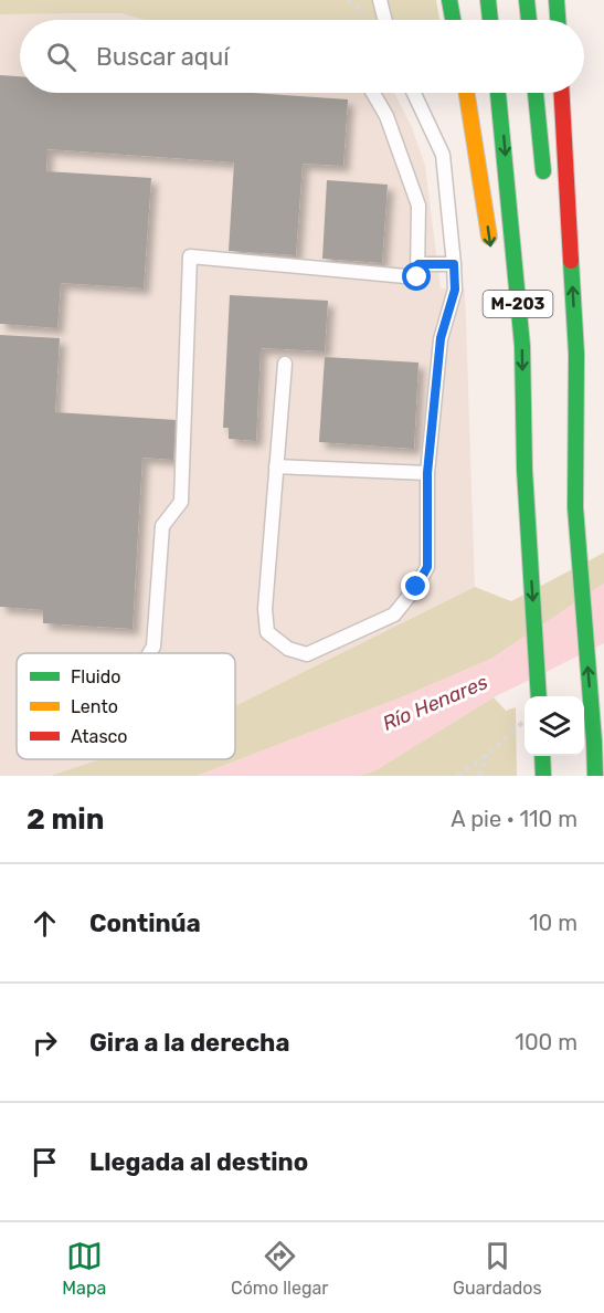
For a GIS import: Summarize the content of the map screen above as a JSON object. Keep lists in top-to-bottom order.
{
  "streets": {
    "highway": ["M-203"]
  },
  "water": ["Río Henares"],
  "legend": ["Fluido", "Lento", "Atasco"],
  "page": {
    "search": "Buscar aquí",
    "heading": ["2 min", "A pie · 110 m"],
    "list": [
      ["Continúa", "10 m"],
      ["Gira a la derecha", "100 m"],
      "Llegada al destino"
    ],
    "nav": ["Mapa", "Cómo llegar", "Guardados"]
  }
}
